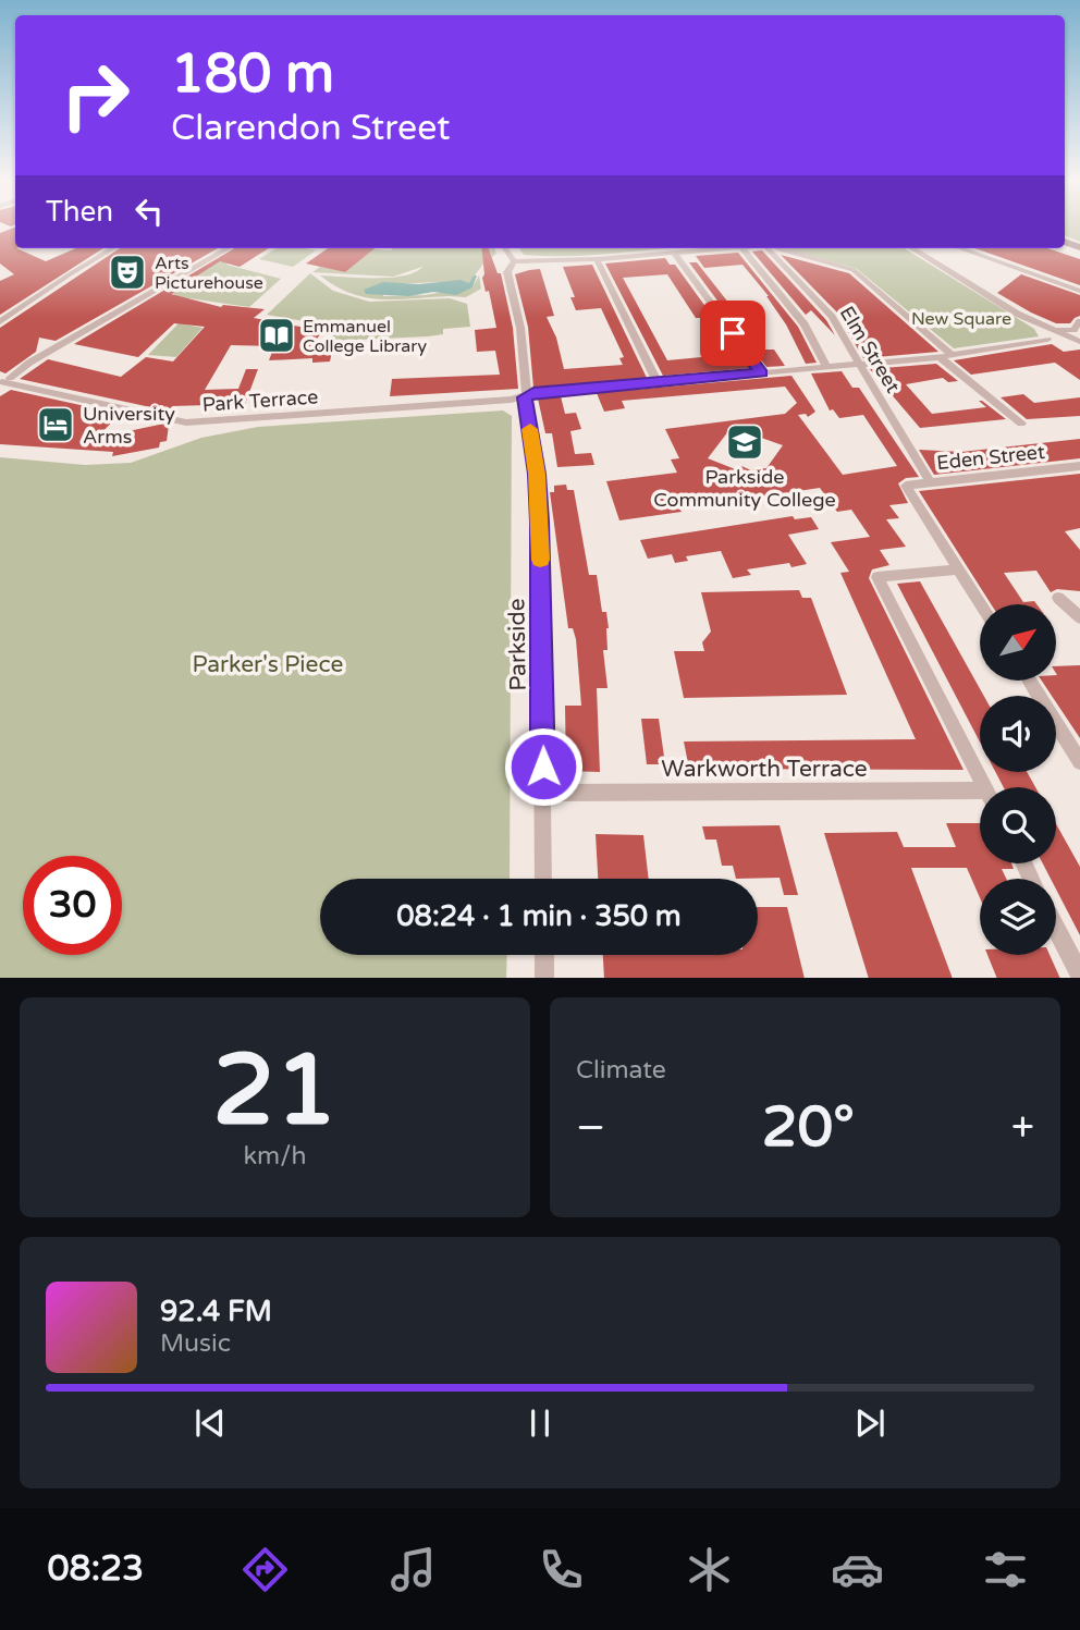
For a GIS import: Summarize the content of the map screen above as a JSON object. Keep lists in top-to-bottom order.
{
  "streets": {
    "street": [
      "Elm Street",
      "Park Terrace",
      "Eden Street",
      "Parkside",
      "Warkworth Terrace"
    ]
  },
  "crossings": [
    ["Elm Street", "Park Terrace"],
    ["Elm Street", "Eden Street"],
    ["Park Terrace", "Parkside"],
    ["Parkside", "Warkworth Terrace"]
  ],
  "parks": ["New Square", "Parker's Piece"],
  "places": {
    "theatre": ["Arts Picturehouse"],
    "library": ["Emmanuel College Library"],
    "hotel": ["University Arms"],
    "school or university": ["Parkside Community College"]
  },
  "north": "top right",
  "page": {
    "turn": ["180 m", "Clarendon Street"],
    "then": "Then",
    "limit": "30",
    "trip": "08:24 · 1 min · 350 m",
    "tile": [
      ["21", "km/h"],
      "Climate"
    ],
    "heat": ["−", "20°", "+"],
    "song": ["92.4 FM", "Music"],
    "tabs": "08:23"
  }
}
